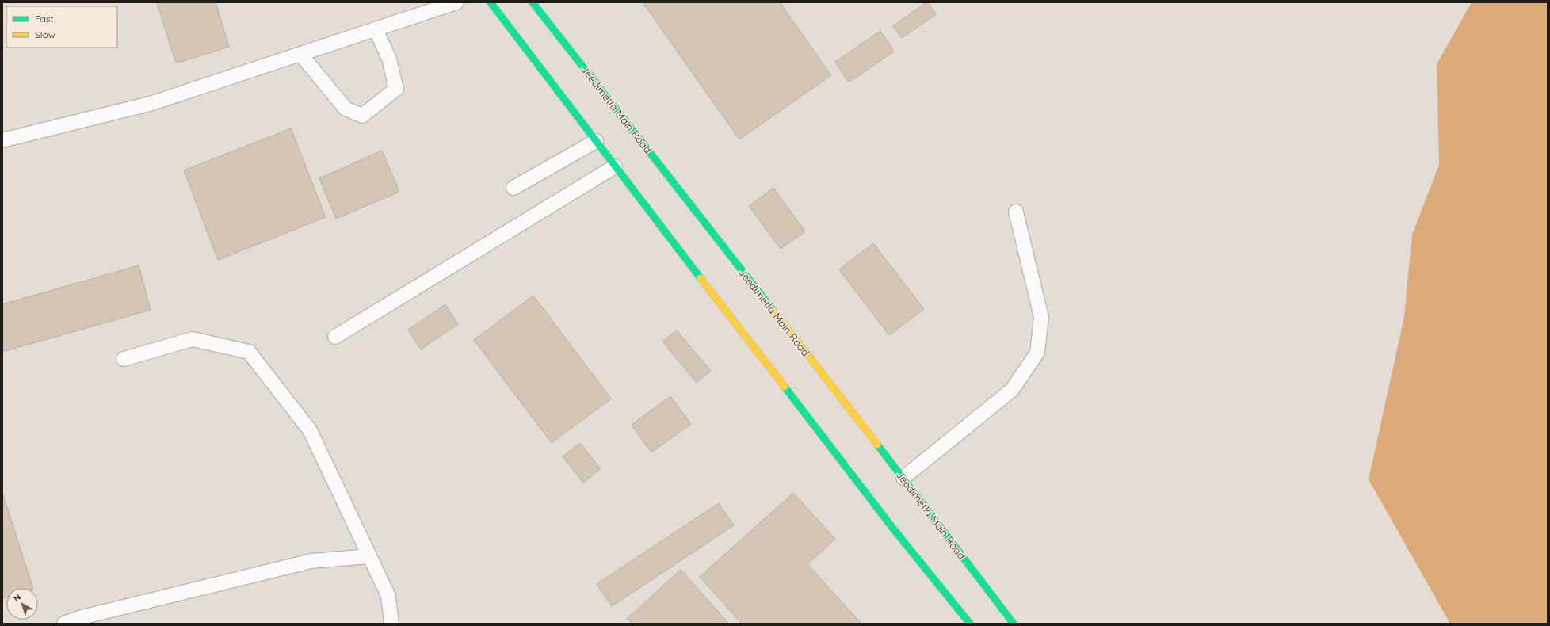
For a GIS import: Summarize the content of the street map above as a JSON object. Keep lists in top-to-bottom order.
{
  "streets": {
    "main road": ["Jeedimetla Main Road"]
  },
  "legend": ["Fast", "Slow"],
  "north": "top left"
}
